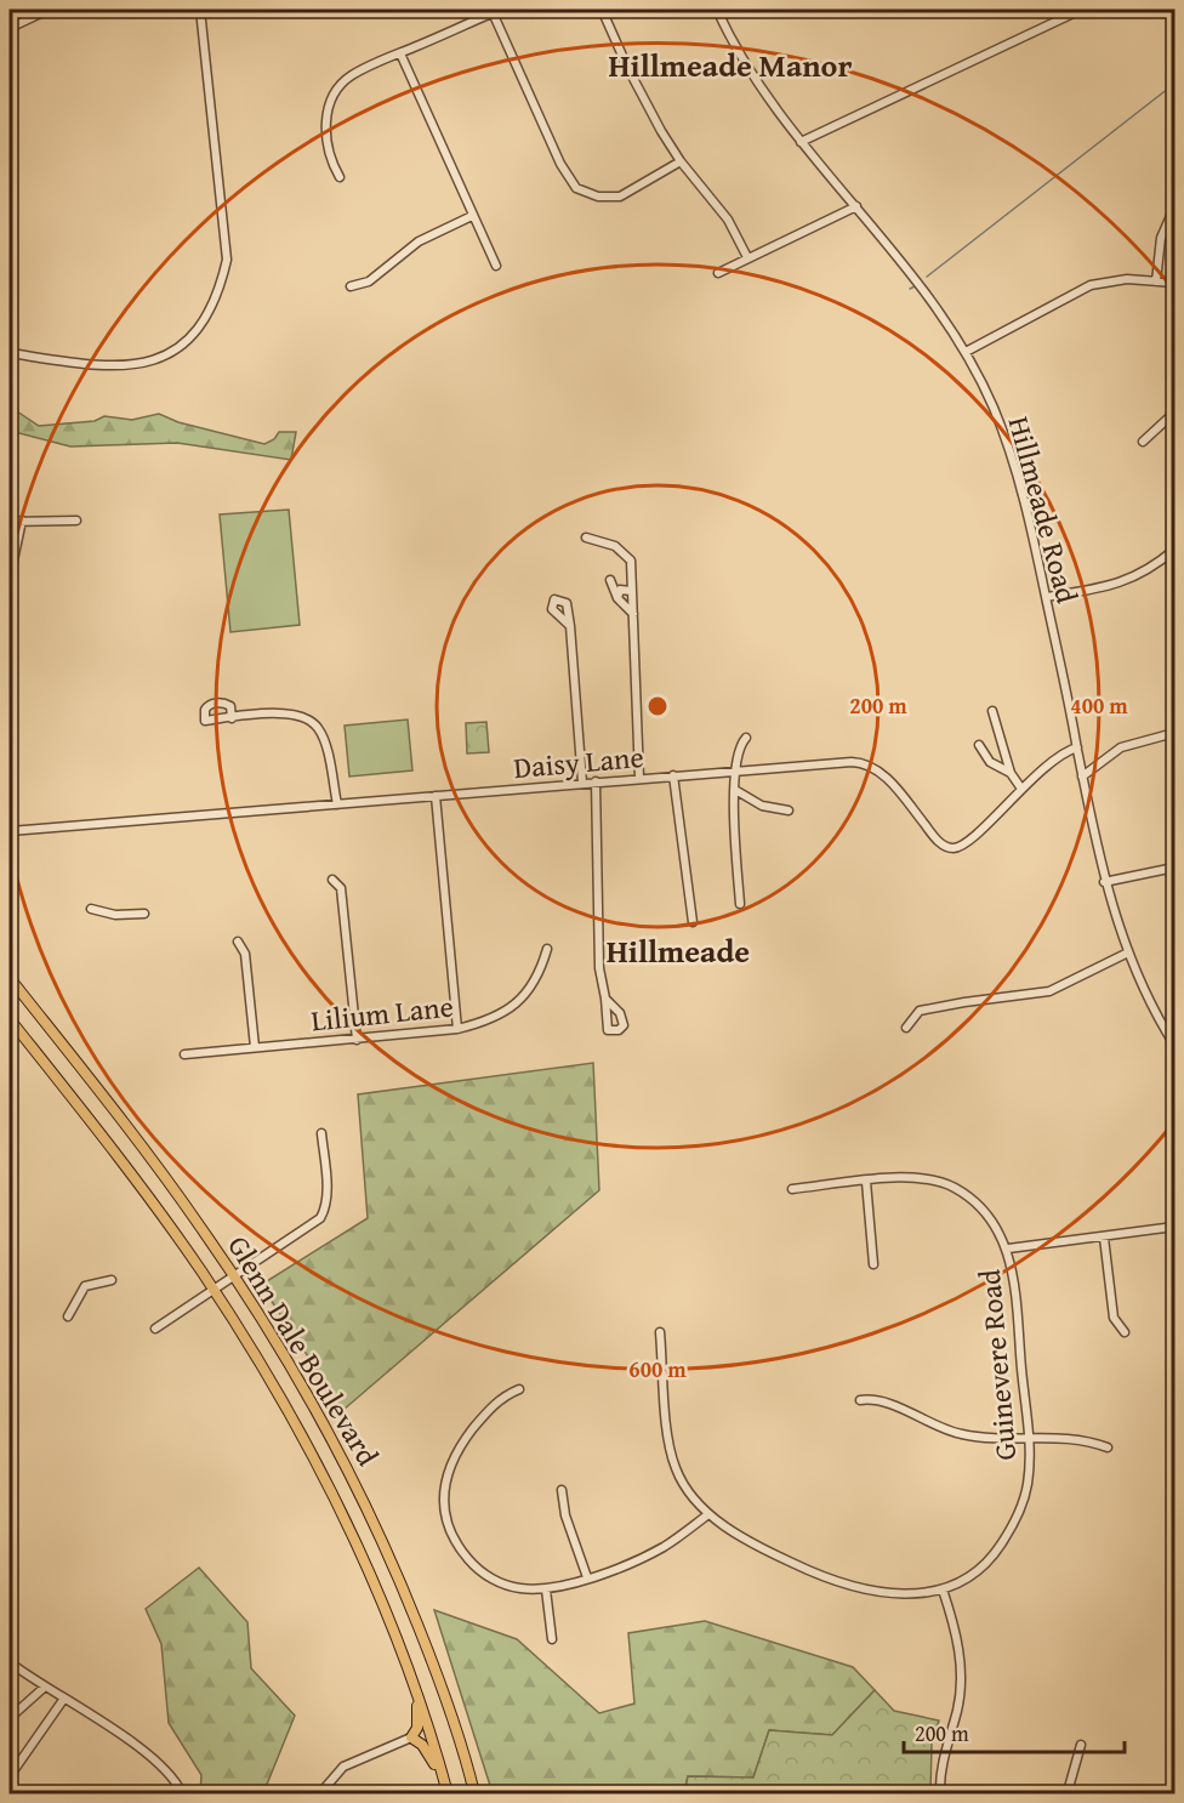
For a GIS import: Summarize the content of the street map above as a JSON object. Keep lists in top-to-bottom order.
{
  "streets": {
    "main road": ["Glenn Dale Boulevard"],
    "street": [
      "Hillmeade Road",
      "Daisy Lane",
      "Lilium Lane",
      "Guinevere Road"
    ]
  },
  "crossings": [
    ["Hillmeade Road", "Daisy Lane"]
  ],
  "districts": ["Hillmeade Manor", "Hillmeade"],
  "scale_bar": "200 m",
  "rings": ["200 m", "400 m", "600 m"]
}
